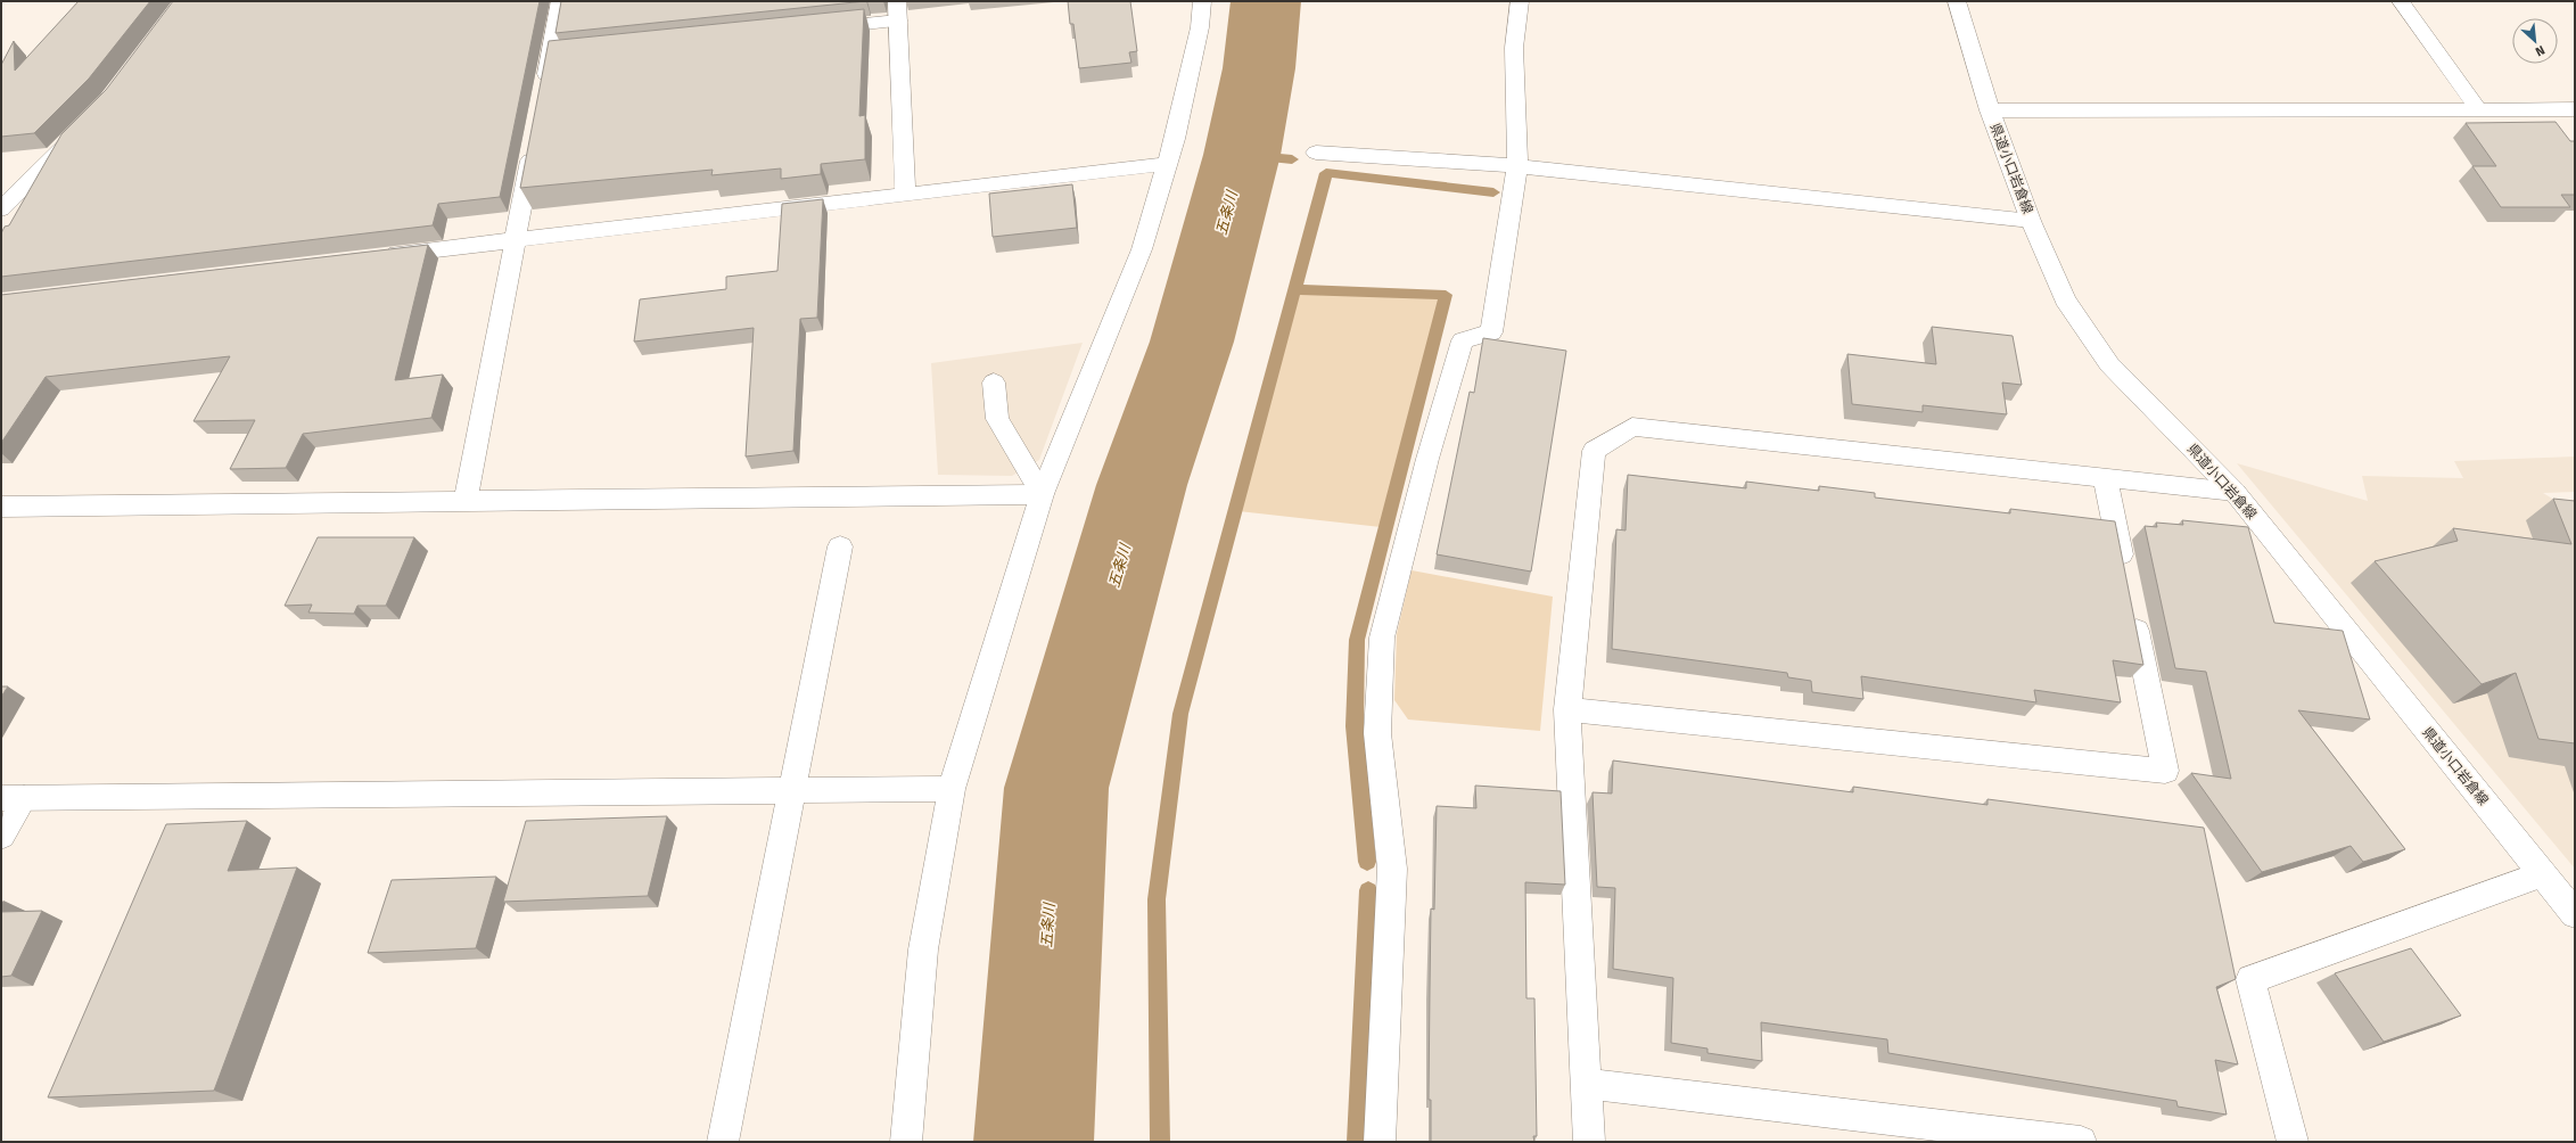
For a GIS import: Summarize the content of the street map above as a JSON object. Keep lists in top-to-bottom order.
{
  "streets": {
    "street": ["県道小口岩倉線"]
  },
  "water": ["五条川"],
  "north": "bottom right"
}
